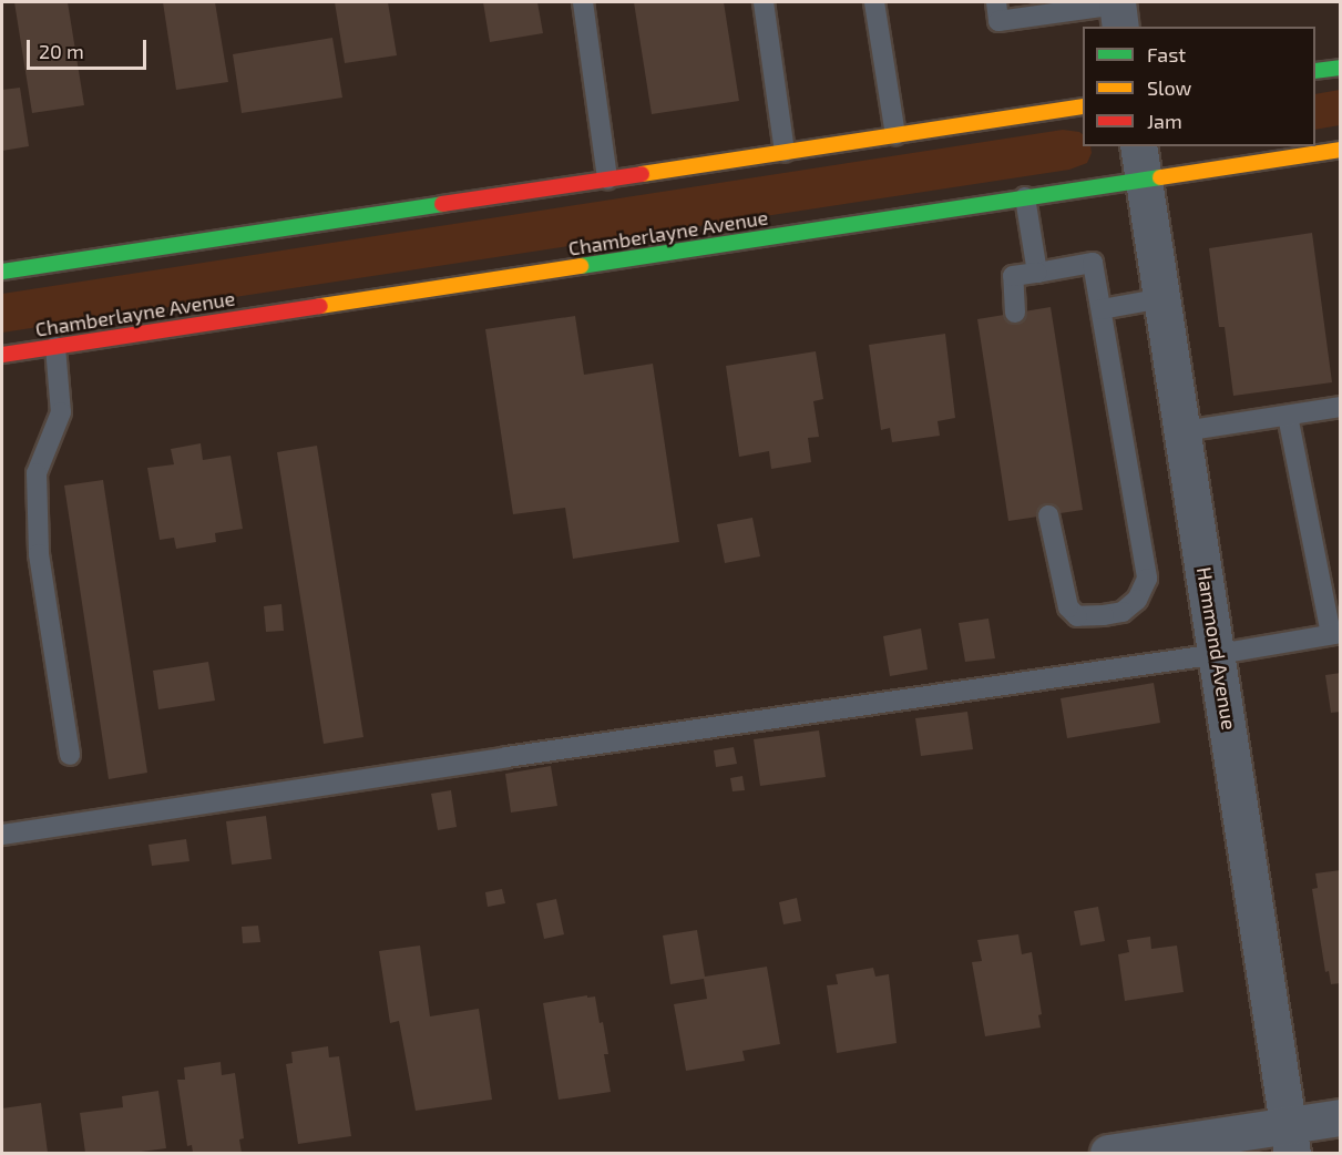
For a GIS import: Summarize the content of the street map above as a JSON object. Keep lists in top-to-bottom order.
{
  "streets": {
    "main road": ["Chamberlayne Avenue"],
    "street": ["Hammond Avenue"]
  },
  "crossings": [
    ["Chamberlayne Avenue", "Hammond Avenue"]
  ],
  "legend": ["Fast", "Slow", "Jam"],
  "scale_bar": "20 m"
}
